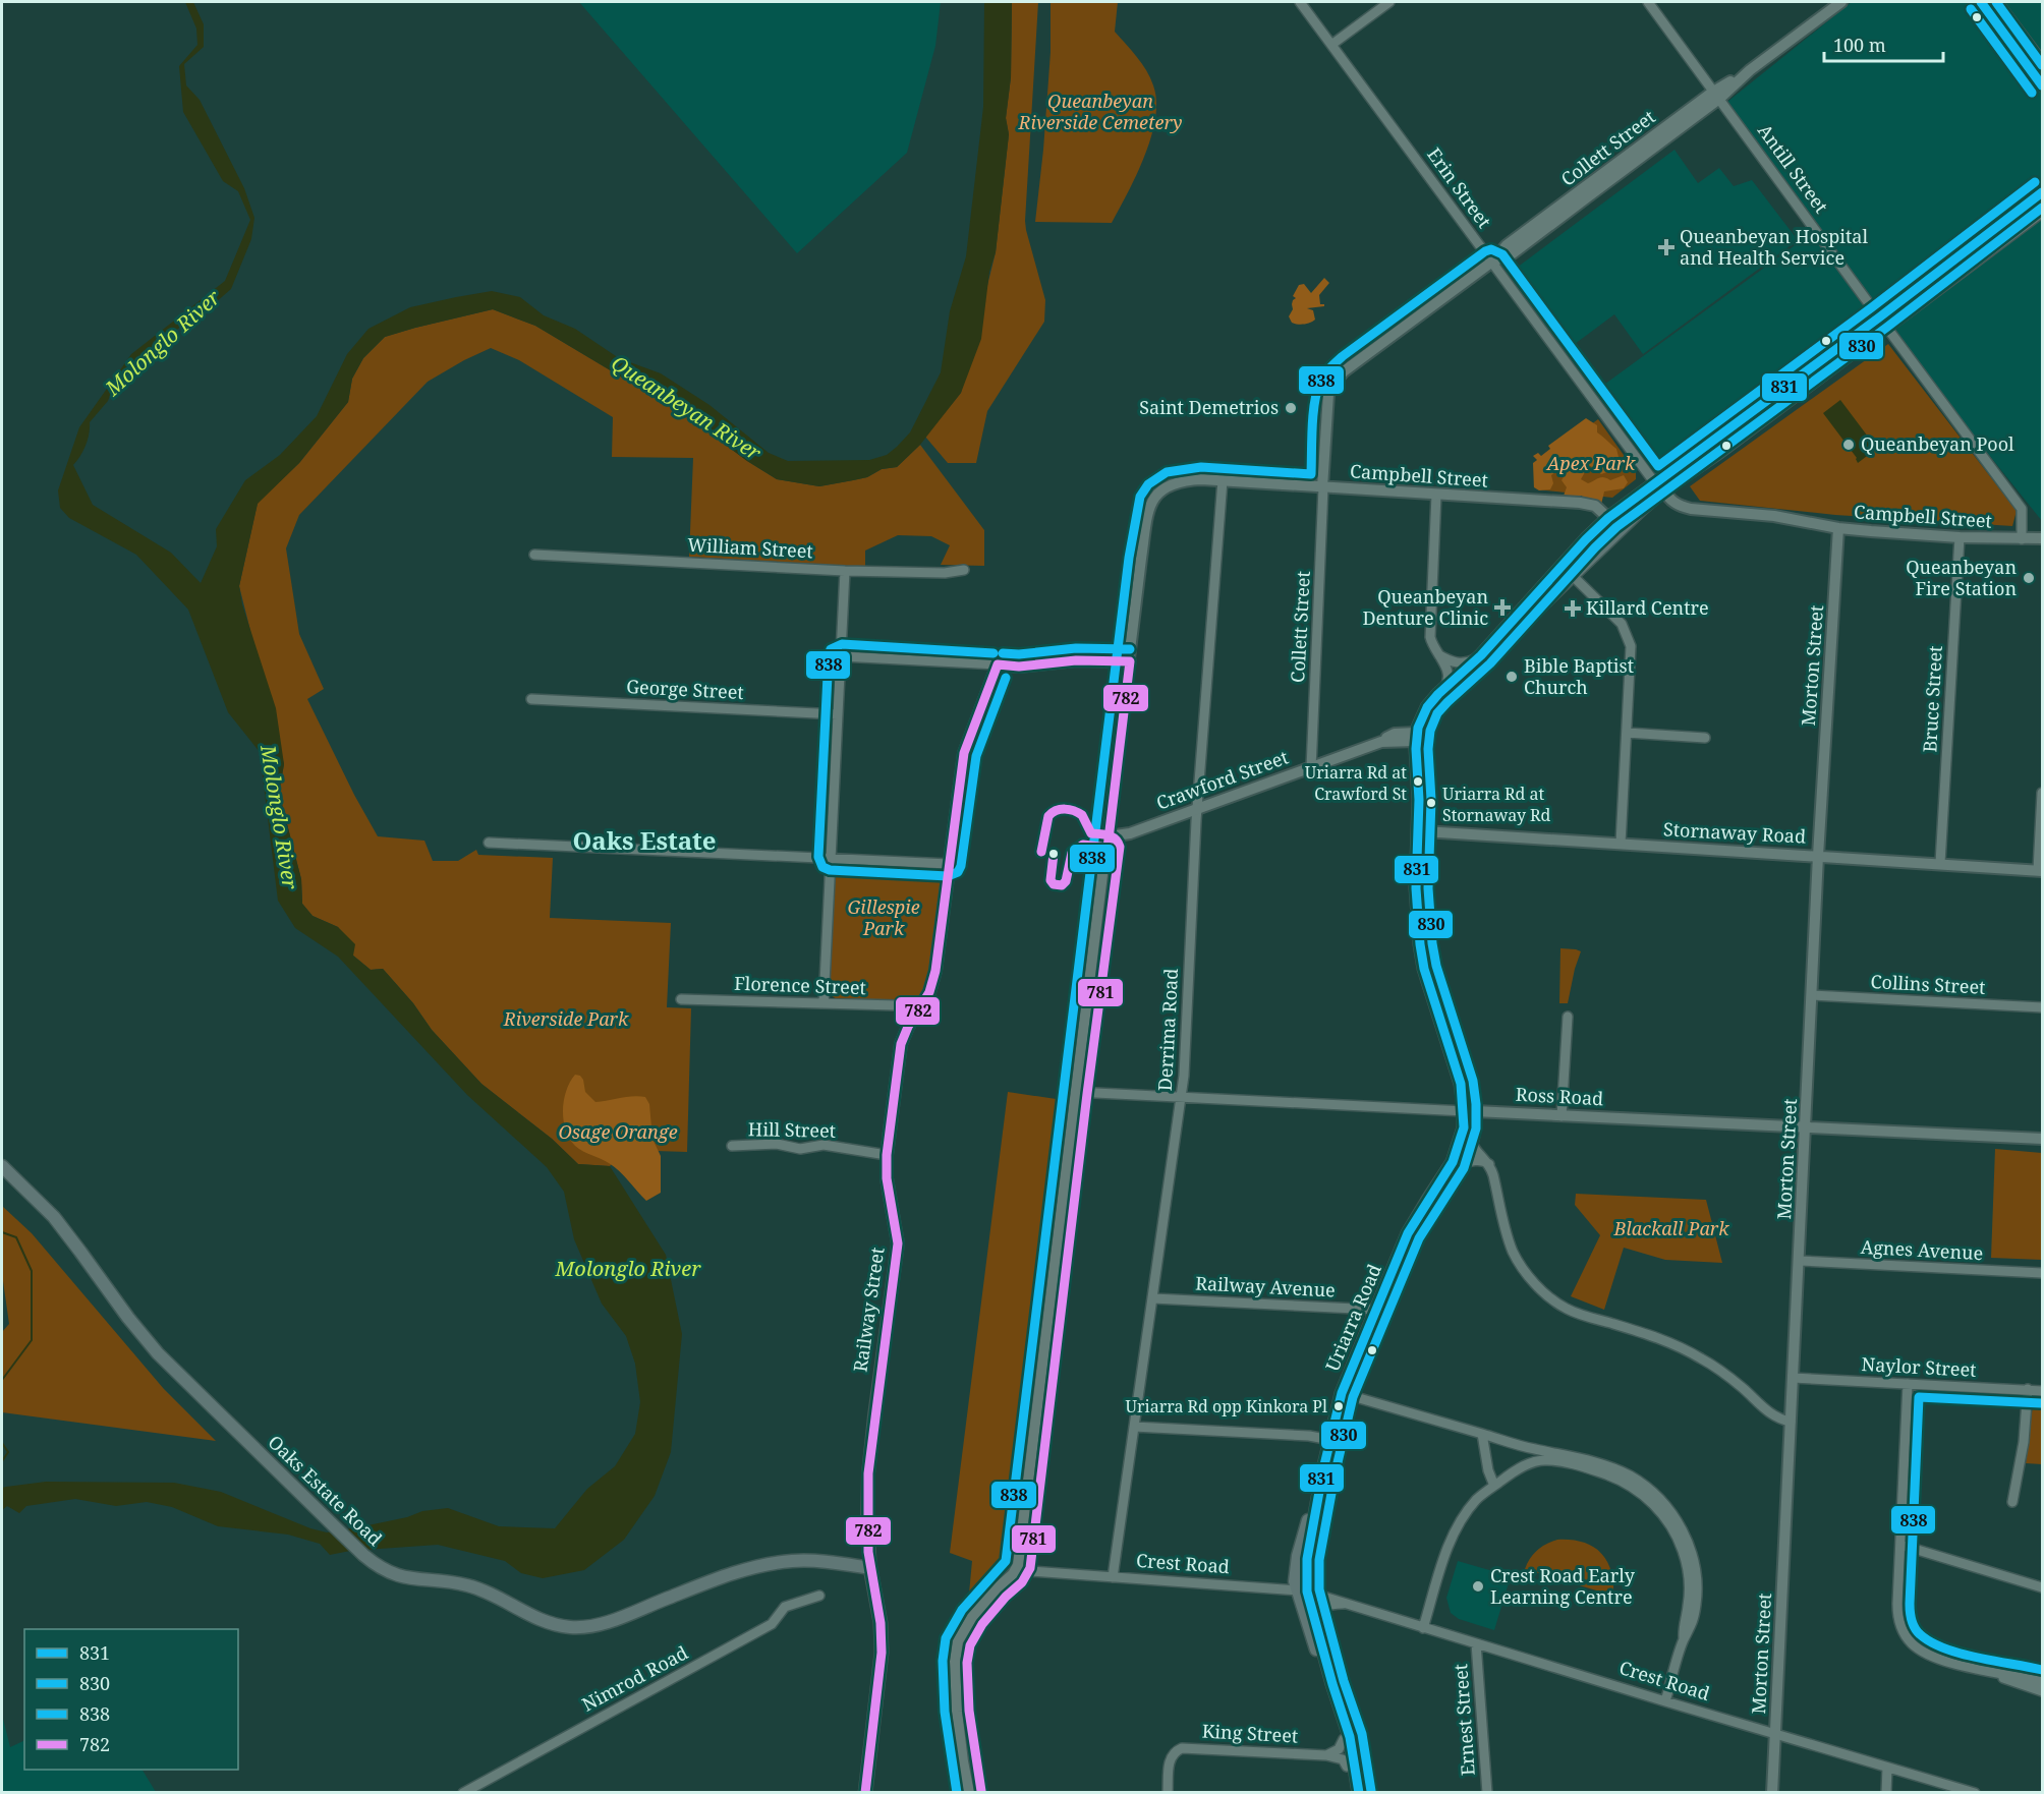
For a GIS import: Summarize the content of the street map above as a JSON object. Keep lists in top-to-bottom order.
{
  "streets": {
    "main road": ["Railway Street", "Uriarra Road", "Oaks Estate Road"],
    "street": [
      "Collett Street",
      "Antill Street",
      "Erin Street",
      "Campbell Street",
      "William Street",
      "Morton Street",
      "George Street",
      "Bruce Street",
      "Crawford Street",
      "Stornaway Road",
      "Collins Street",
      "Florence Street",
      "Derrima Road",
      "Ross Road",
      "Hill Street",
      "Agnes Avenue",
      "Railway Avenue",
      "Naylor Street",
      "Crest Road",
      "Nimrod Road",
      "Ernest Street",
      "King Street"
    ]
  },
  "crossings": [
    ["Collett Street", "Antill Street"],
    ["Collett Street", "Erin Street"],
    ["Collett Street", "Campbell Street"],
    ["Collett Street", "Crawford Street"],
    ["Antill Street", "Campbell Street"],
    ["Erin Street", "Campbell Street"],
    ["Campbell Street", "Morton Street"],
    ["Campbell Street", "Bruce Street"],
    ["Campbell Street", "Crawford Street"],
    ["Campbell Street", "Derrima Road"],
    ["Campbell Street", "Ross Road"],
    ["Campbell Street", "Crest Road"],
    ["Morton Street", "Stornaway Road"],
    ["Morton Street", "Collins Street"],
    ["Morton Street", "Ross Road"],
    ["Morton Street", "Agnes Avenue"],
    ["Morton Street", "Naylor Street"],
    ["Morton Street", "Crest Road"],
    ["Bruce Street", "Stornaway Road"],
    ["Crawford Street", "Derrima Road"],
    ["Crawford Street", "Uriarra Road"],
    ["Stornaway Road", "Uriarra Road"],
    ["Florence Street", "Railway Street"],
    ["Derrima Road", "Ross Road"],
    ["Derrima Road", "Railway Avenue"],
    ["Derrima Road", "Crest Road"],
    ["Ross Road", "Uriarra Road"],
    ["Hill Street", "Railway Street"],
    ["Railway Avenue", "Uriarra Road"],
    ["Railway Street", "Oaks Estate Road"],
    ["Uriarra Road", "Crest Road"],
    ["Uriarra Road", "King Street"],
    ["Crest Road", "Ernest Street"]
  ],
  "districts": ["Oaks Estate"],
  "water": ["Molonglo River", "Queanbeyan River"],
  "parks": [
    "Queanbeyan Riverside Cemetery",
    "Apex Park",
    "Gillespie Park",
    "Riverside Park",
    "Osage Orange",
    "Blackall Park"
  ],
  "places": {
    "health": ["Queanbeyan Hospital and Health Service", "Queanbeyan Denture Clinic", "Killard Centre"],
    "other": [
      "Saint Demetrios",
      "Queanbeyan Pool",
      "Queanbeyan Fire Station",
      "Bible Baptist Church",
      "Uriarra Rd at Crawford St",
      "Uriarra Rd at Stornaway Rd",
      "Uriarra Rd opp Kinkora Pl",
      "Crest Road Early Learning Centre"
    ]
  },
  "lines": [
    "transit line 831",
    "transit line 838",
    "transit line 830",
    "transit line 782",
    "transit line 781"
  ],
  "legend": [
    "831",
    "830",
    "838",
    "782"
  ],
  "scale_bar": "100 m"
}
